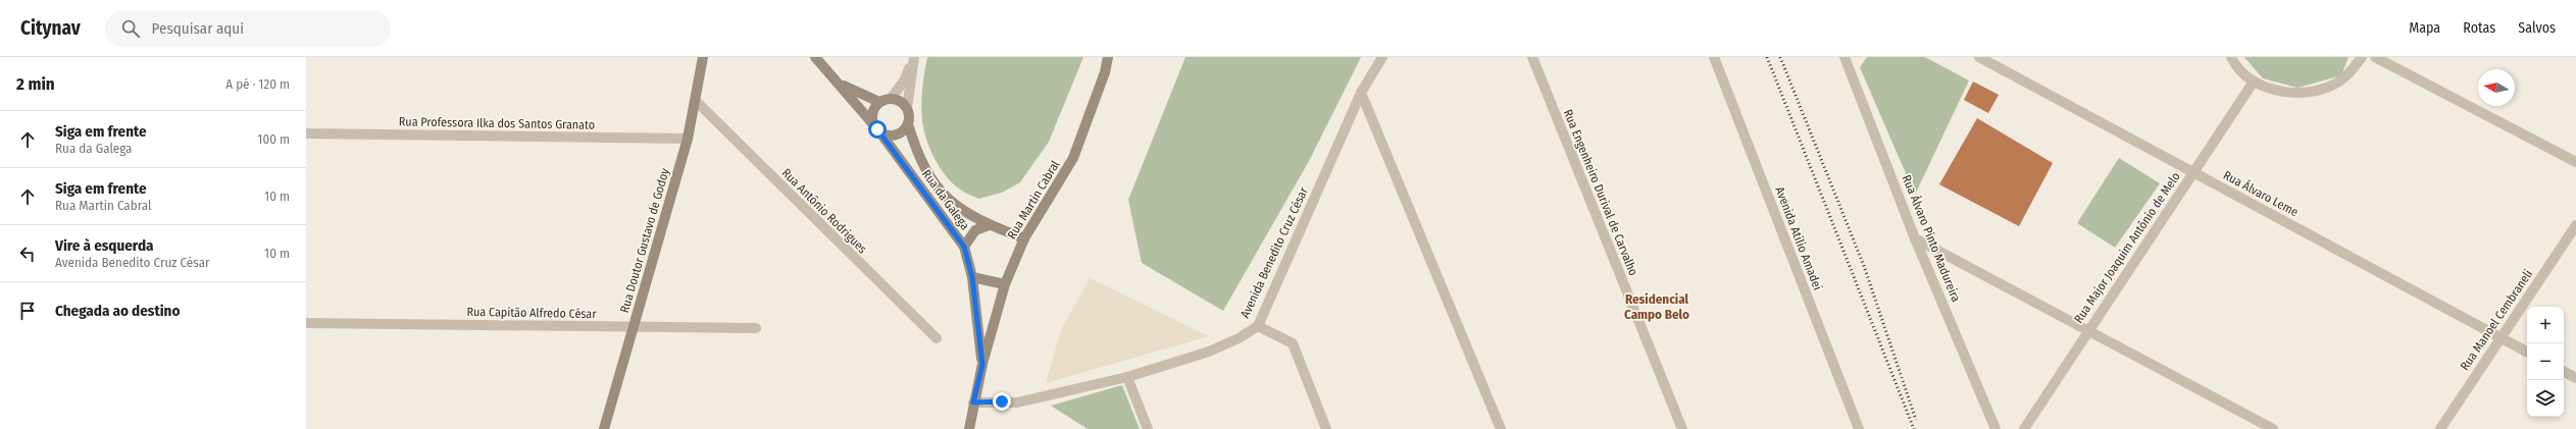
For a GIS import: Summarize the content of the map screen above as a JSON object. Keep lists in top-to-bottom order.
{
  "streets": {
    "main road": ["Rua da Galega", "Rua Martin Cabral", "Rua Doutor Gustavo de Godoy"],
    "street": [
      "Rua Professora Ilka dos Santos Granato",
      "Rua Engenheiro Durival de Carvalho",
      "Rua Álvaro Leme",
      "Rua Antônio Rodrigues",
      "Avenida Atílio Amadei",
      "Rua Álvaro Pinto Madureira",
      "Rua Major Joaquim Antônio de Melo",
      "Avenida Benedito Cruz César",
      "Rua Capitão Alfredo César",
      "Rua Manoel Cembraneli"
    ]
  },
  "crossings": [
    ["Rua Professora Ilka dos Santos Granato", "Rua Doutor Gustavo de Godoy"],
    ["Rua Álvaro Leme", "Rua Major Joaquim Antônio de Melo"],
    ["Rua Álvaro Leme", "Rua Manoel Cembraneli"],
    ["Rua da Galega", "Rua Martin Cabral"],
    ["Rua Martin Cabral", "Avenida Benedito Cruz César"],
    ["Rua Antônio Rodrigues", "Rua Doutor Gustavo de Godoy"],
    ["Rua Doutor Gustavo de Godoy", "Rua Capitão Alfredo César"]
  ],
  "districts": ["Residencial Campo Belo"],
  "north": "left",
  "page": {
    "header": "Citynav",
    "search": "Pesquisar aqui",
    "nav": ["Mapa", "Rotas", "Salvos"],
    "heading": ["2 min", "A pé · 120 m"],
    "list": [
      ["Siga em frente", "Rua da Galega", "100 m"],
      ["Siga em frente", "Rua Martin Cabral", "10 m"],
      ["Vire à esquerda", "Avenida Benedito Cruz César", "10 m"],
      "Chegada ao destino"
    ],
    "map_buttons": ["+", "−"]
  }
}
